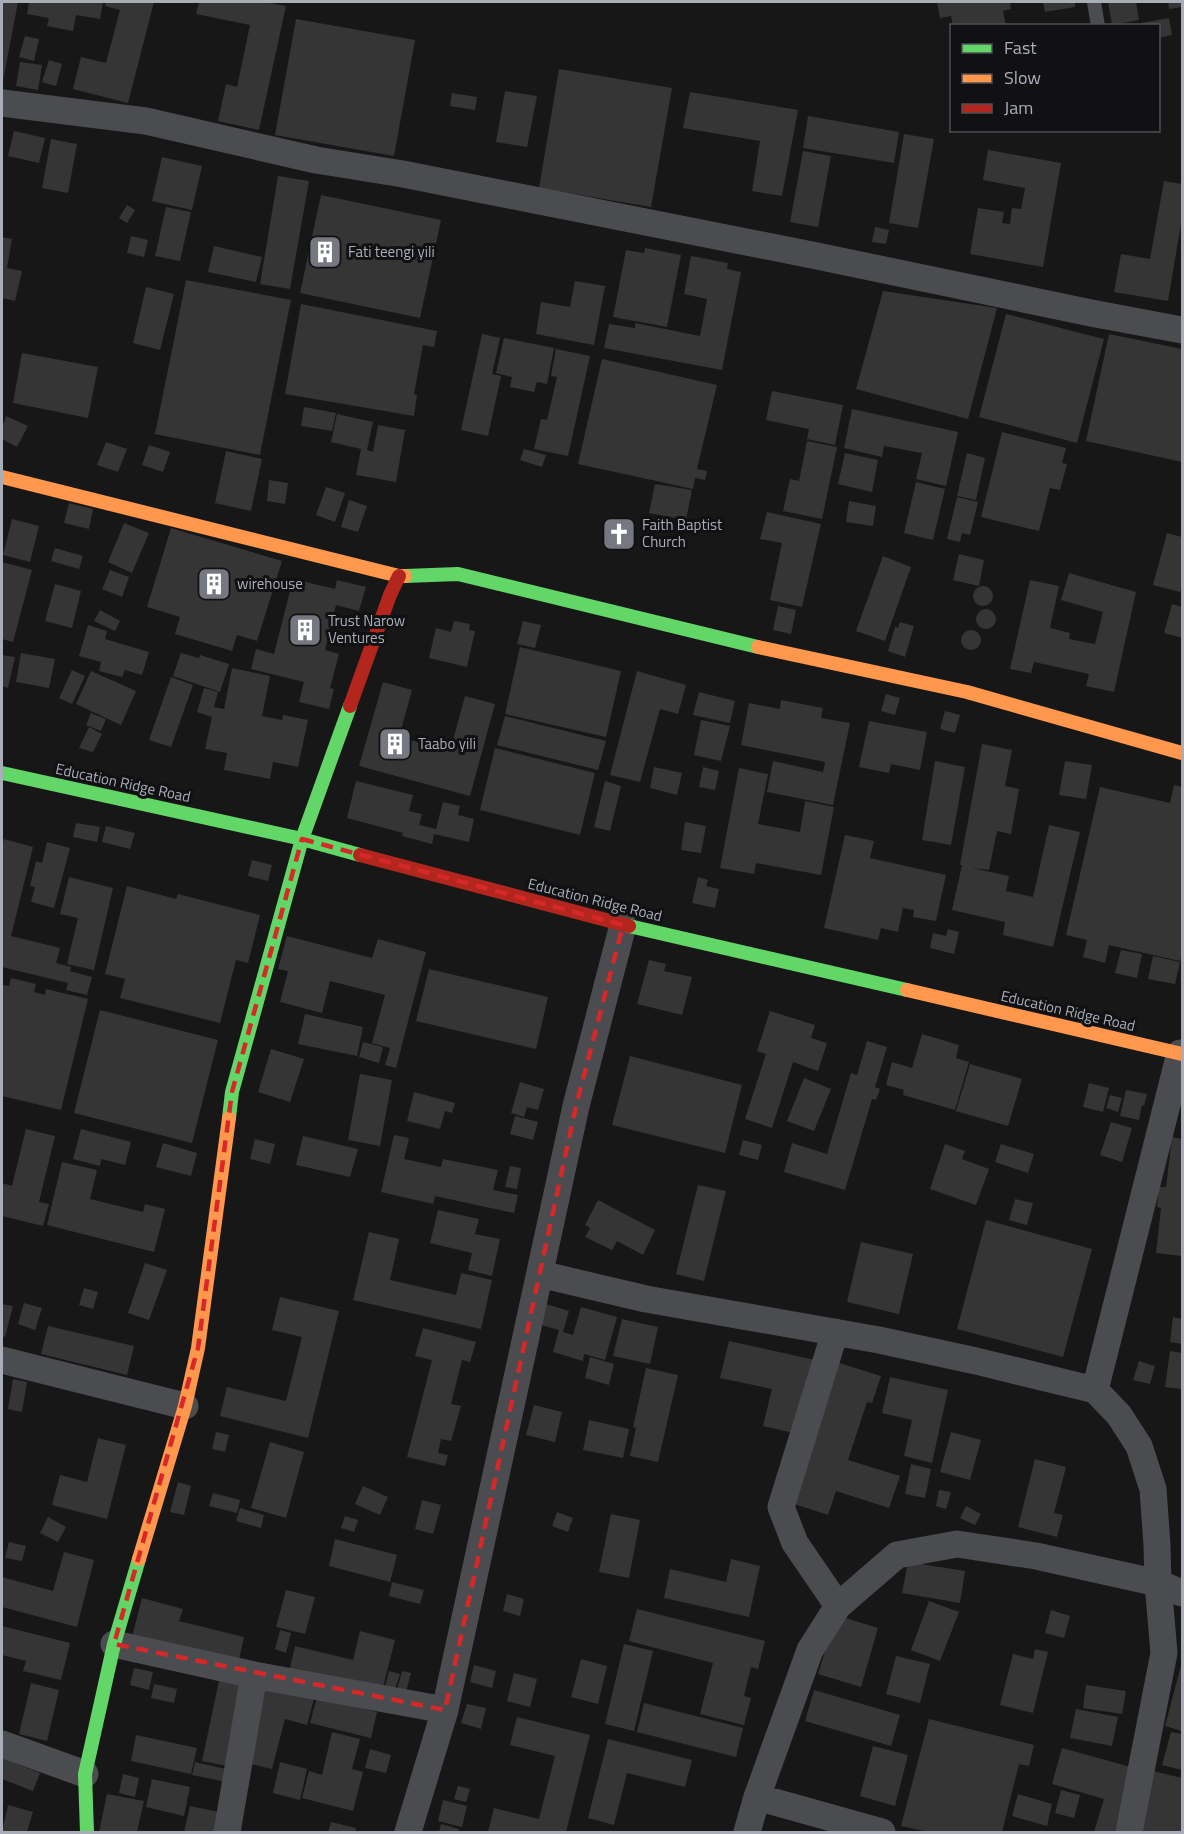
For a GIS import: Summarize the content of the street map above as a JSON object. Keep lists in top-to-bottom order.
{
  "streets": {
    "street": ["Education Ridge Road"]
  },
  "places": {
    "building": [
      "Fati teengi yili",
      "wirehouse",
      "Trust Narow Ventures",
      "Taabo yili"
    ],
    "church": ["Faith Baptist Church"]
  },
  "legend": ["Fast", "Slow", "Jam"]
}
